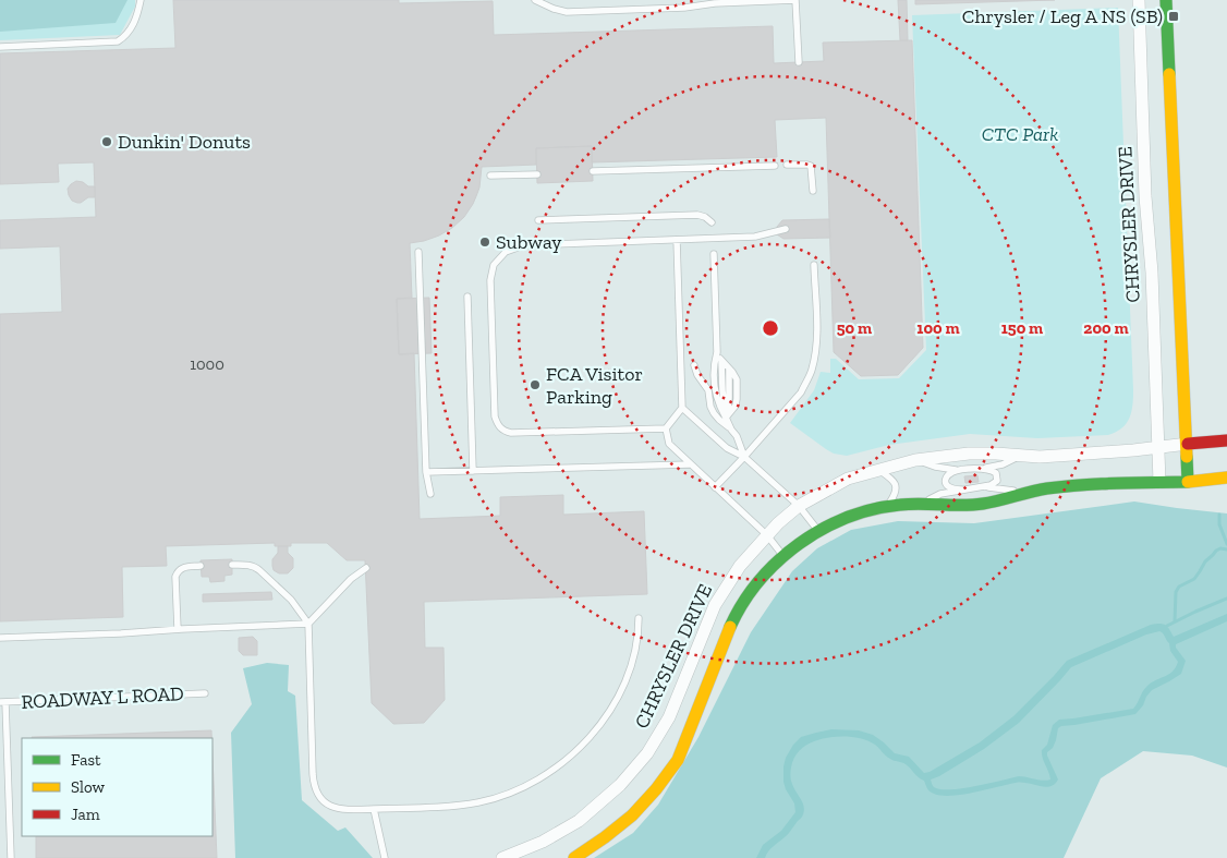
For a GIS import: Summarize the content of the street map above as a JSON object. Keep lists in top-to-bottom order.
{
  "streets": {
    "main road": ["CHRYSLER DRIVE"],
    "lane": ["ROADWAY L ROAD"]
  },
  "parks": ["CTC Park"],
  "places": {
    "transit": ["Chrysler / Leg A NS (SB)"],
    "other": ["Dunkin' Donuts", "Subway", "FCA Visitor Parking"]
  },
  "house_numbers": ["1000"],
  "legend": ["Fast", "Slow", "Jam"],
  "rings": [
    "50 m",
    "100 m",
    "150 m",
    "200 m"
  ]
}
